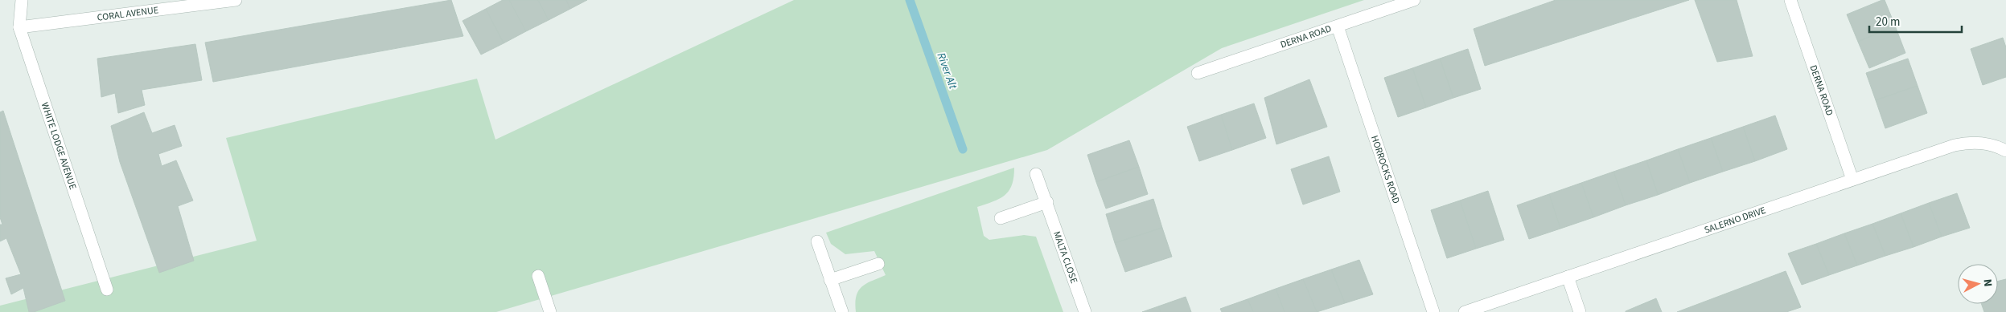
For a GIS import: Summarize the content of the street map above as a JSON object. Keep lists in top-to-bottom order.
{
  "streets": {
    "street": [
      "CORAL AVENUE",
      "DERNA ROAD",
      "WHITE LODGE AVENUE",
      "HORROCKS ROAD",
      "SALERNO DRIVE",
      "MALTA CLOSE"
    ]
  },
  "crossings": [
    ["CORAL AVENUE", "WHITE LODGE AVENUE"],
    ["DERNA ROAD", "HORROCKS ROAD"],
    ["DERNA ROAD", "SALERNO DRIVE"]
  ],
  "water": ["River Alt"],
  "scale_bar": "20 m",
  "north": "right"
}
